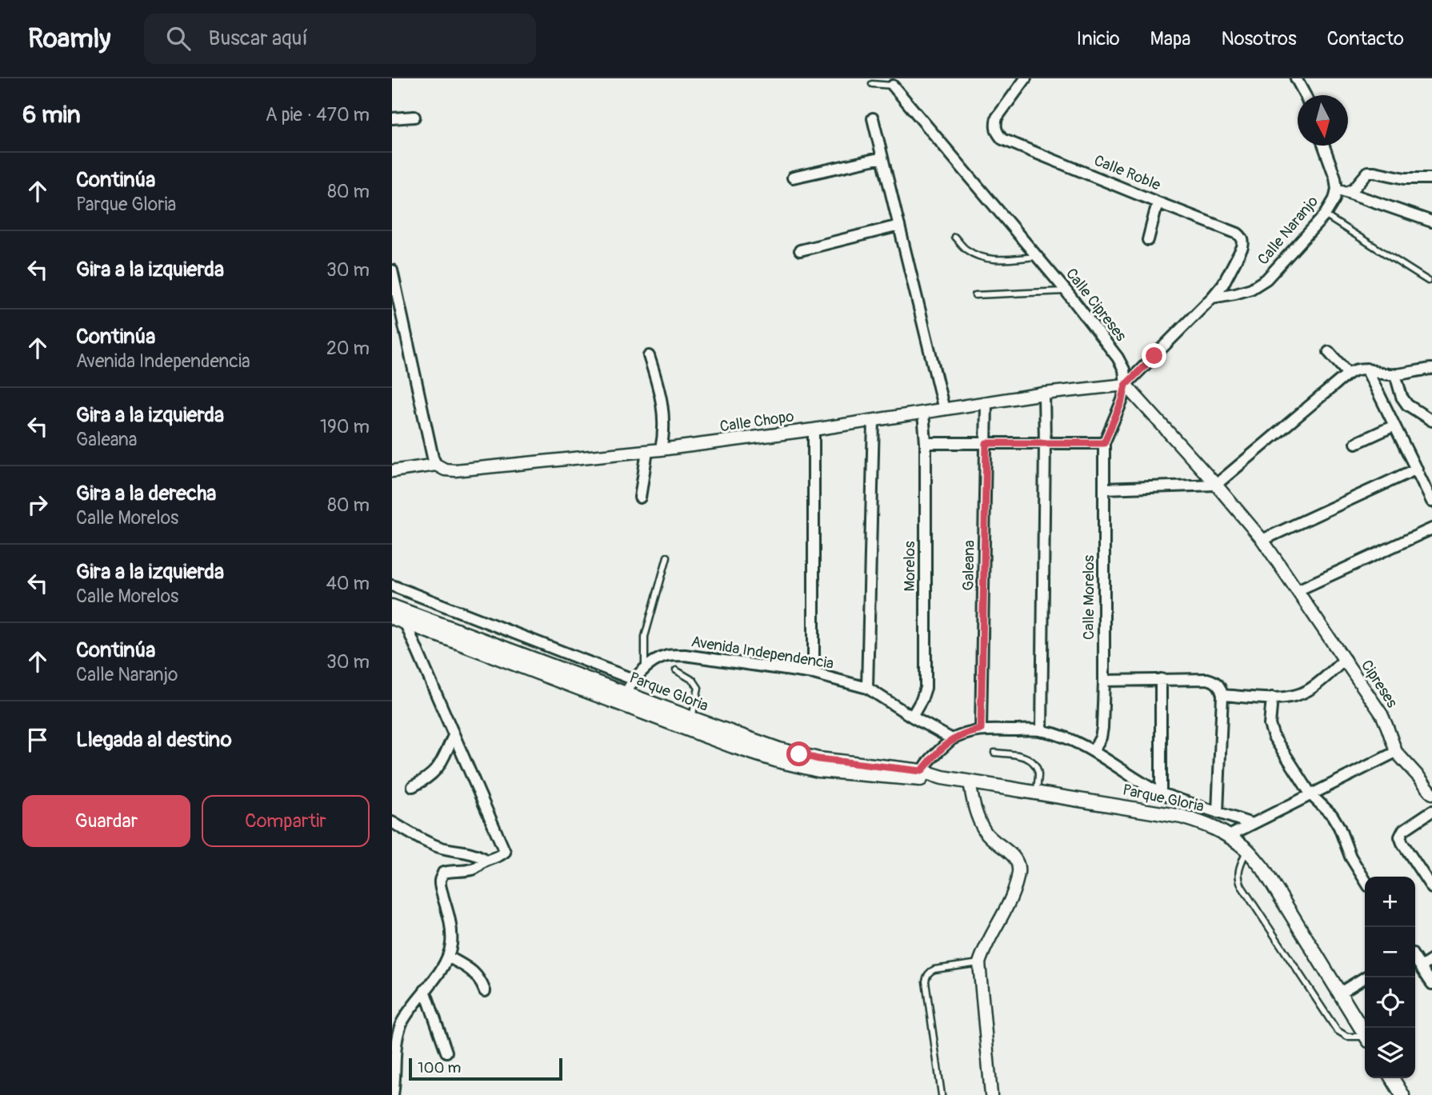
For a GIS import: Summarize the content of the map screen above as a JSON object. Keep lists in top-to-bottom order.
{
  "streets": {
    "main road": ["Parque Gloria"],
    "street": [
      "Calle Roble",
      "Calle Naranjo",
      "Calle Cipreses",
      "Calle Chopo",
      "Galeana",
      "Morelos",
      "Calle Morelos",
      "Avenida Independencia",
      "Cipreses"
    ]
  },
  "crossings": [
    ["Calle Roble", "Calle Naranjo"],
    ["Calle Cipreses", "Calle Chopo"],
    ["Calle Cipreses", "Calle Morelos"],
    ["Calle Cipreses", "Cipreses"],
    ["Calle Chopo", "Galeana"],
    ["Calle Chopo", "Morelos"],
    ["Calle Chopo", "Calle Morelos"],
    ["Morelos", "Avenida Independencia"],
    ["Avenida Independencia", "Parque Gloria"]
  ],
  "scale_bar": "100 m",
  "north": "bottom",
  "page": {
    "header": "Roamly",
    "search": "Buscar aquí",
    "nav": [
      "Inicio",
      "Mapa",
      "Nosotros",
      "Contacto"
    ],
    "heading": ["6 min", "A pie · 470 m"],
    "list": [
      ["Continúa", "Parque Gloria", "80 m"],
      ["Gira a la izquierda", "30 m"],
      ["Continúa", "Avenida Independencia", "20 m"],
      ["Gira a la izquierda", "Galeana", "190 m"],
      ["Gira a la derecha", "Calle Morelos", "80 m"],
      ["Gira a la izquierda", "Calle Morelos", "40 m"],
      ["Continúa", "Calle Naranjo", "30 m"],
      "Llegada al destino"
    ],
    "buttons": ["Guardar", "Compartir"],
    "map_buttons": ["+", "−"],
    "scale": "100 m"
  }
}
